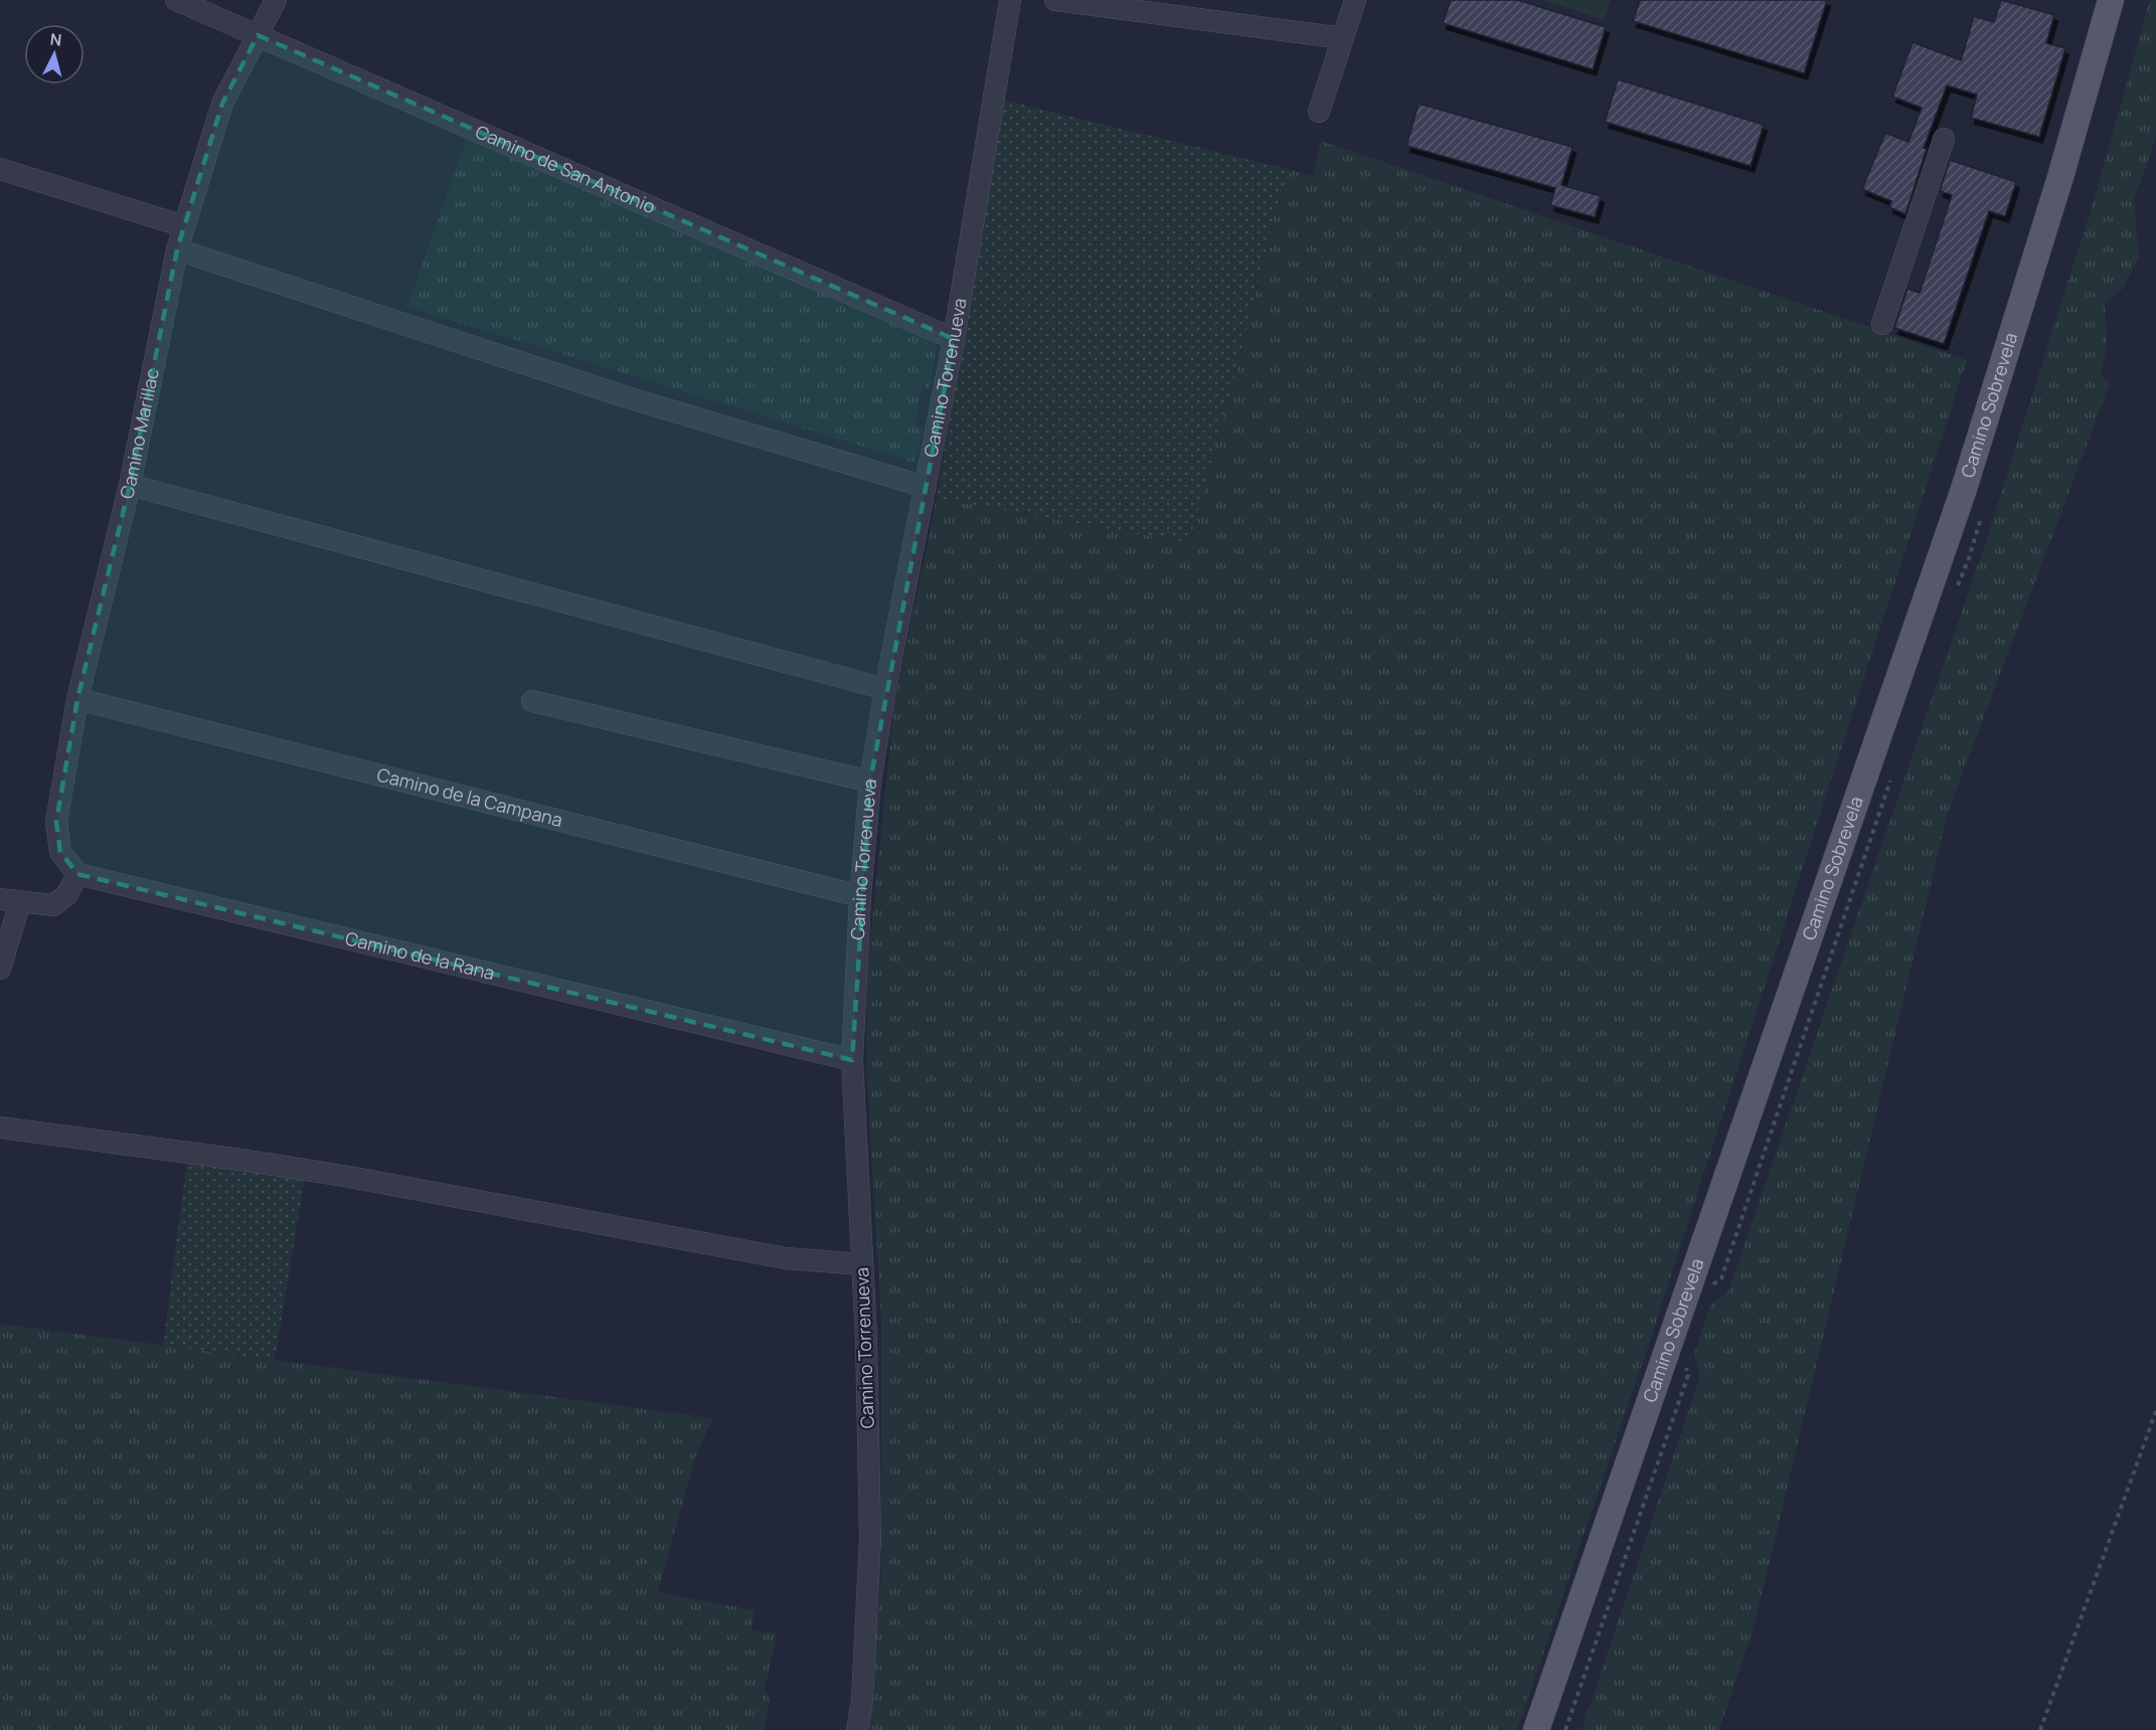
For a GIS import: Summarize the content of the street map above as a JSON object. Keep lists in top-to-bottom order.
{
  "streets": {
    "main road": ["Camino Sobrevela"],
    "street": [
      "Camino de San Antonio",
      "Camino Torrenueva",
      "Camino Marillac",
      "Camino de la Campana",
      "Camino de la Rana"
    ]
  },
  "crossings": [
    ["Camino de San Antonio", "Camino Torrenueva"],
    ["Camino de San Antonio", "Camino Marillac"],
    ["Camino Torrenueva", "Camino de la Campana"],
    ["Camino Torrenueva", "Camino de la Rana"],
    ["Camino Marillac", "Camino de la Campana"],
    ["Camino Marillac", "Camino de la Rana"]
  ],
  "north": "top"
}
